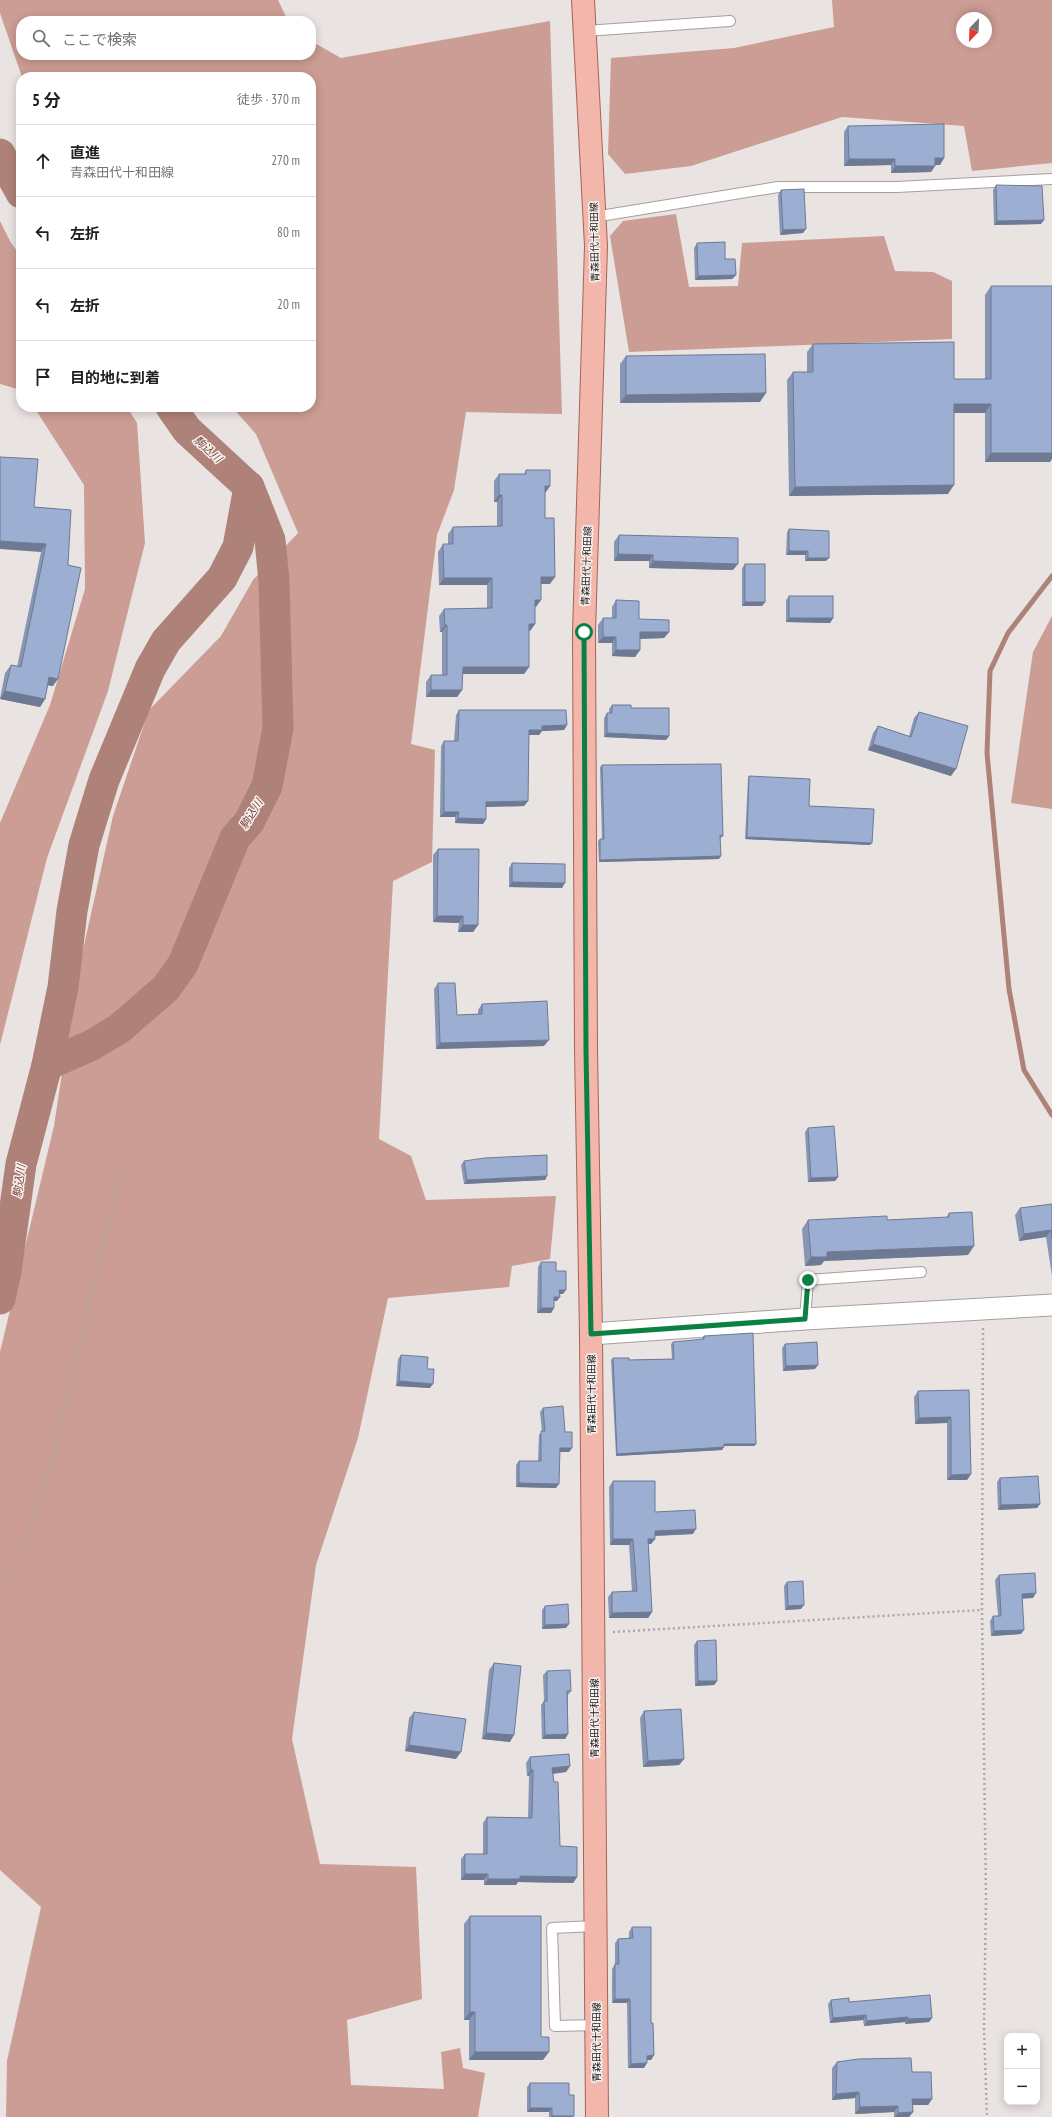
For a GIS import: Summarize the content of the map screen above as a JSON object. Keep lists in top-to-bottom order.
{
  "streets": {
    "main road": ["青森田代十和田線"]
  },
  "water": ["駒込川"],
  "north": "bottom left",
  "page": {
    "search": "ここで検索",
    "heading": ["5 分", "徒歩 · 370 m"],
    "list": [
      ["直進", "青森田代十和田線", "270 m"],
      ["左折", "80 m"],
      ["左折", "20 m"],
      "目的地に到着"
    ],
    "map_buttons": ["+", "−"]
  }
}
